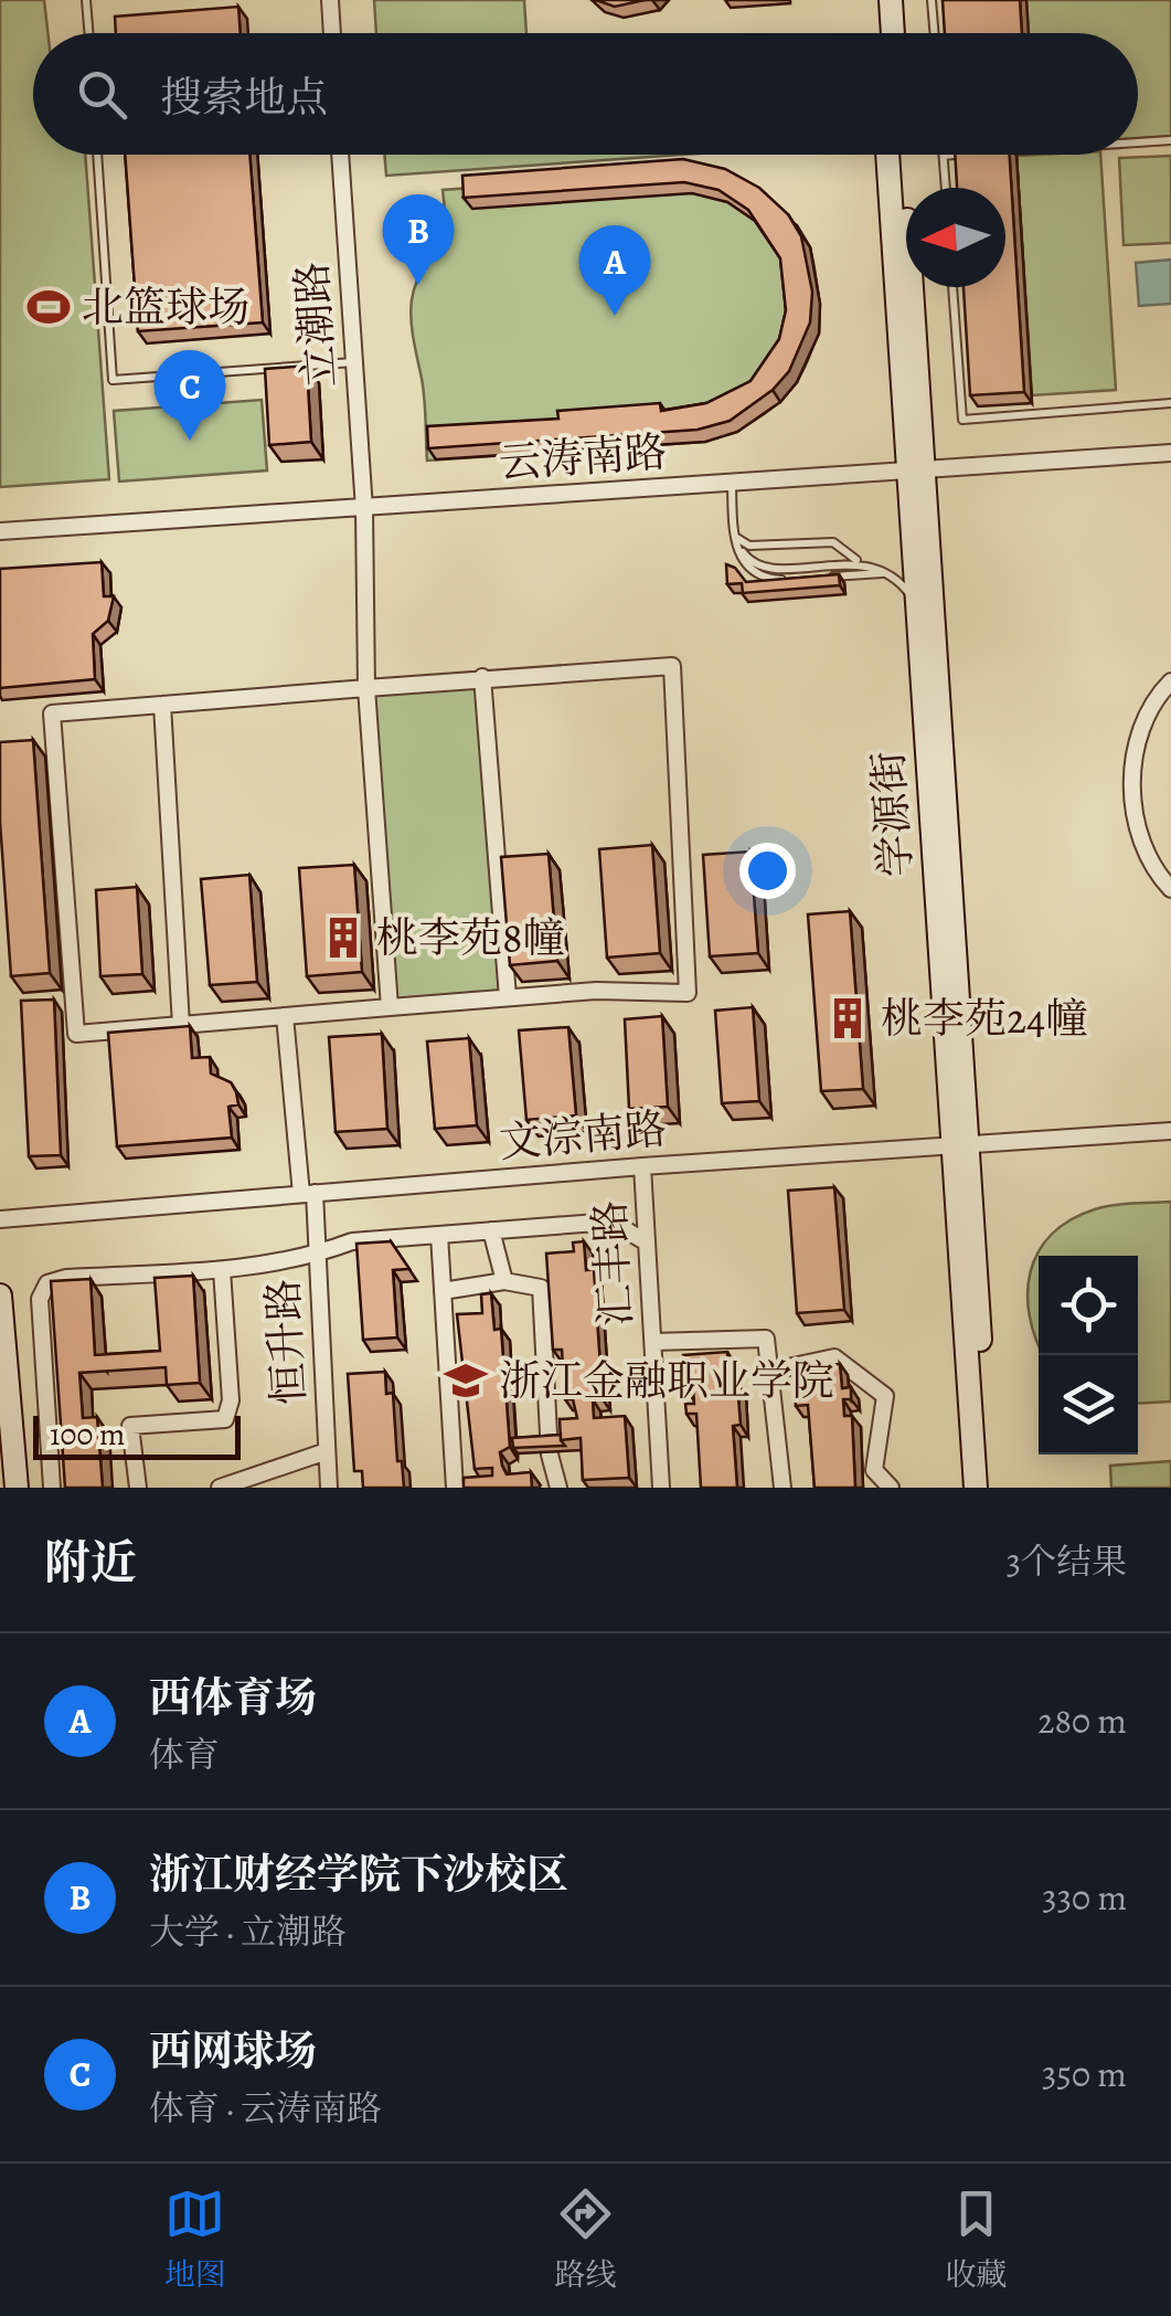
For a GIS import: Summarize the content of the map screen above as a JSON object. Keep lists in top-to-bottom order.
{
  "streets": {
    "main road": ["学源街"],
    "street": [
      "立潮路",
      "云涛南路",
      "文淙南路",
      "汇丰路",
      "恒升路"
    ]
  },
  "crossings": [
    ["立潮路", "云涛南路"],
    ["云涛南路", "学源街"],
    ["学源街", "文淙南路"],
    ["文淙南路", "汇丰路"],
    ["文淙南路", "恒升路"]
  ],
  "places": {
    "sports": ["北篮球场"],
    "building": ["桃李苑8幢", "桃李苑24幢"],
    "school or university": ["浙江金融职业学院"]
  },
  "scale_bar": "100 m",
  "north": "left",
  "page": {
    "search": "搜索地点",
    "pins": ["B", "A", "C"],
    "scale": "100 m",
    "heading": ["附近", "3个结果"],
    "list": [
      {
        "mark": "A",
        "name": "西体育场",
        "note": "体育",
        "value": "280 m"
      },
      {
        "mark": "B",
        "name": "浙江财经学院下沙校区",
        "note": "大学 · 立潮路",
        "value": "330 m"
      },
      {
        "mark": "C",
        "name": "西网球场",
        "note": "体育 · 云涛南路",
        "value": "350 m"
      }
    ],
    "nav": ["地图", "路线", "收藏"]
  }
}
